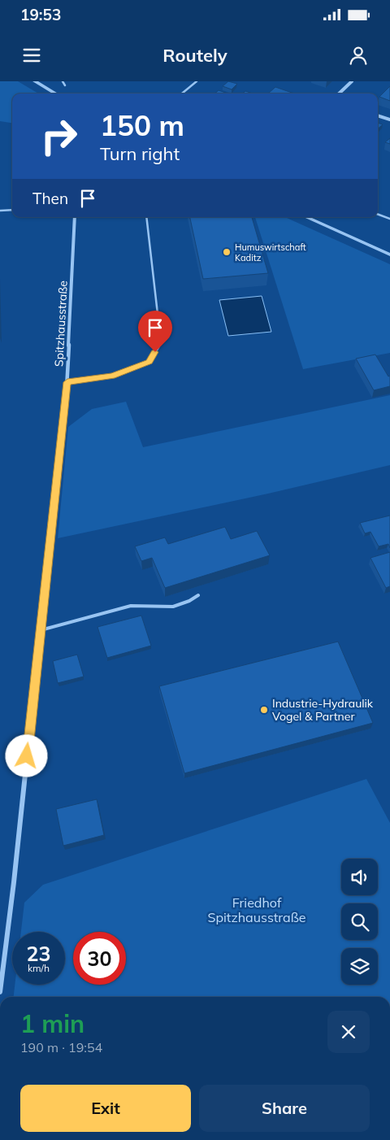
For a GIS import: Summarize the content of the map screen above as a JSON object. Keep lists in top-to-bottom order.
{
  "streets": {
    "street": ["Spitzhausstraße"]
  },
  "parks": ["Friedhof Spitzhausstraße"],
  "places": ["Humuswirtschaft Kaditz", "Industrie-Hydraulik Vogel & Partner"],
  "page": {
    "status": "19:53",
    "header": "Routely",
    "turn": ["150 m", "Turn right"],
    "then": "Then",
    "speed": "23 km/h",
    "limit": "30",
    "heading": ["1 min", "190 m · 19:54"],
    "buttons": ["Exit", "Share"]
  }
}
